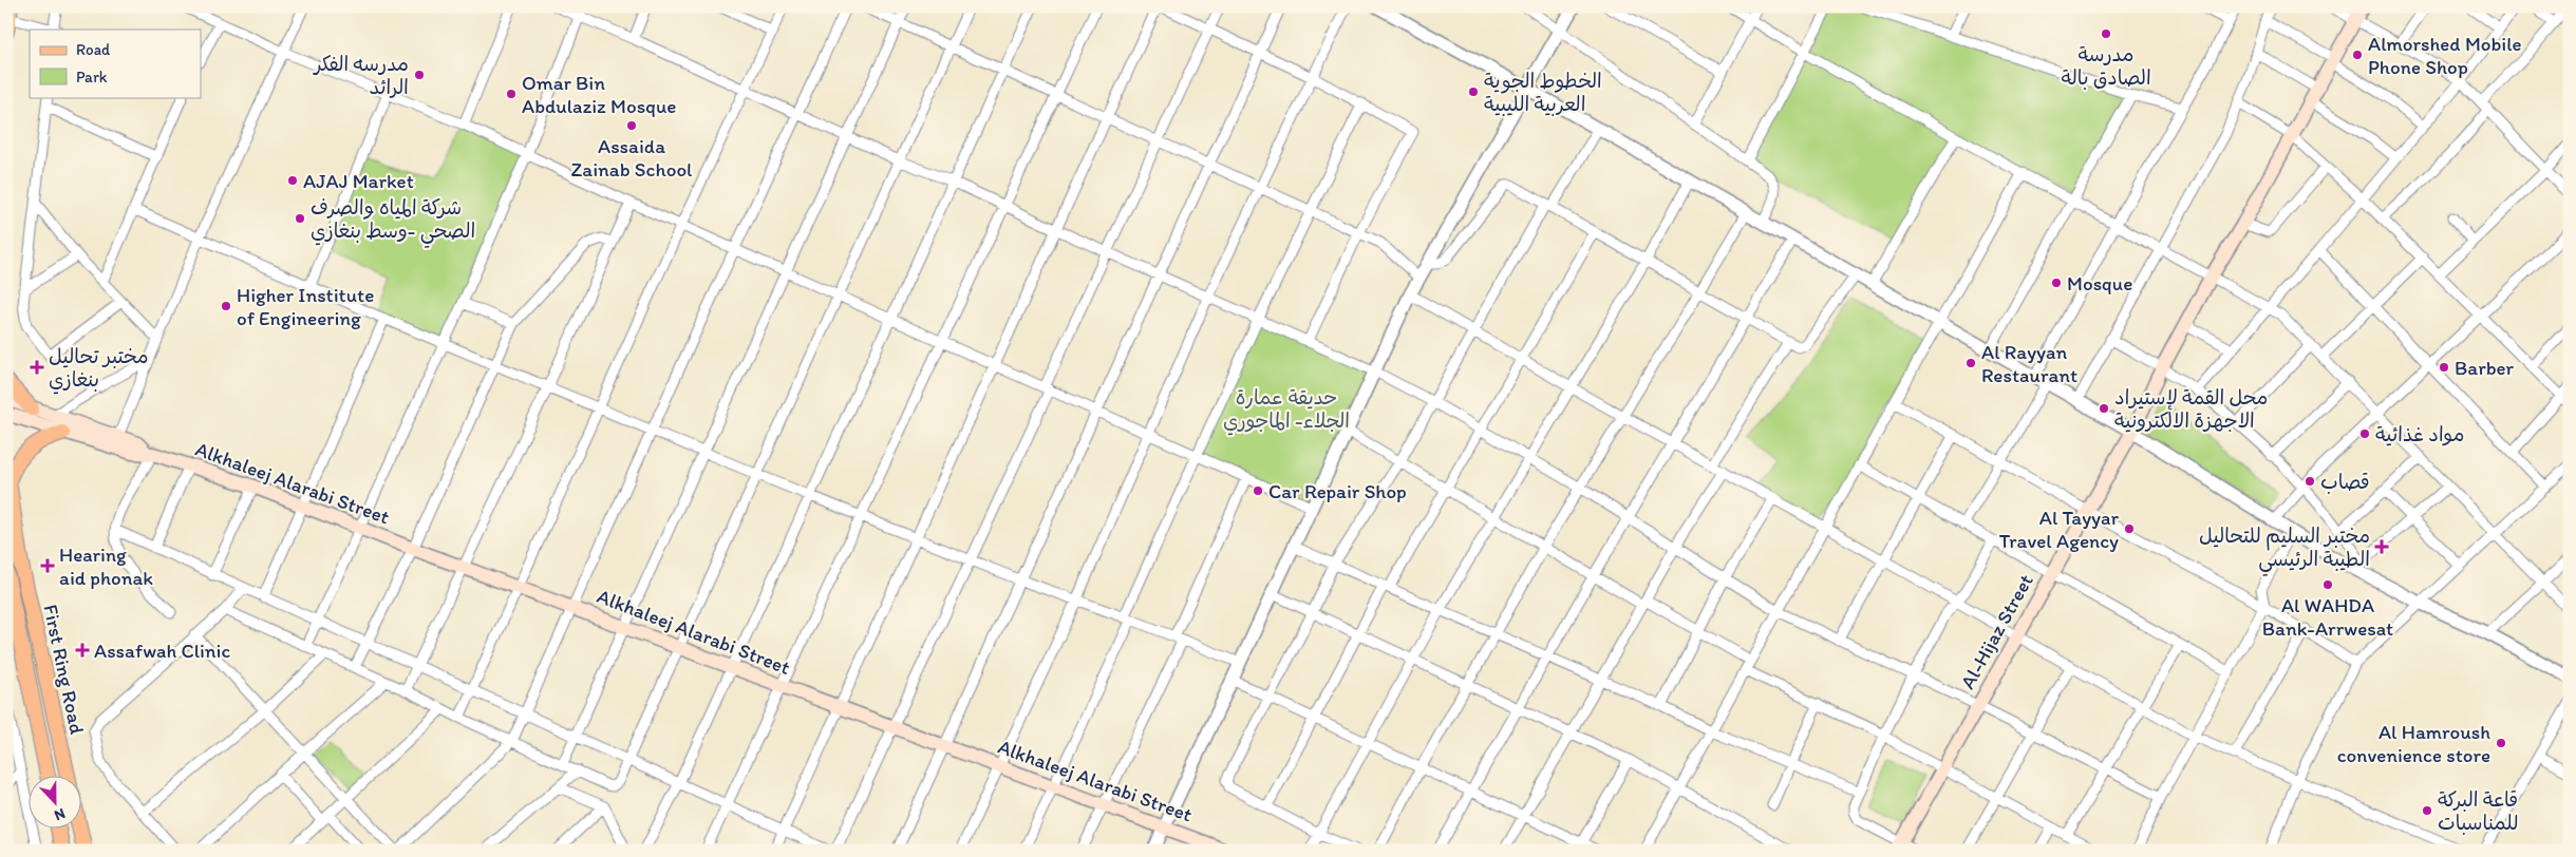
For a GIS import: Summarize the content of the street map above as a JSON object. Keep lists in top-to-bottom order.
{
  "streets": {
    "main road": ["Alkhaleej Alarabi Street", "Al-Hijaz Street", "First Ring Road"]
  },
  "parks": ["حديقة عمارة الجلاء- الماجوري"],
  "places": {
    "other": [
      "مدرسة الصادق بالة",
      "Almorshed Mobile Phone Shop",
      "مدرسه الفكر الرائد",
      "الخطوط الجوية العربية الليبية",
      "Omar Bin Abdulaziz Mosque",
      "Assaida Zainab School",
      "AJAJ Market",
      "شركة المياه والصرف الصحي -وسط بنغازي",
      "Mosque",
      "Higher Institute of Engineering",
      "Al Rayyan Restaurant",
      "Barber",
      "محل القمة لإستيراد الاجهزة الالكترونية",
      "مواد غذائية",
      "قصاب",
      "Car Repair Shop",
      "Al Tayyar Travel Agency",
      "Al WAHDA Bank-Arrwesat",
      "Al Hamroush convenience store",
      "قاعة البركة للمناسبات"
    ],
    "health": [
      "مختبر تحاليل بنغازي",
      "مختبر السليم للتحاليل الطيبة الرئيسي",
      "Hearing aid phonak",
      "Assafwah Clinic"
    ]
  },
  "legend": ["Road", "Park"],
  "north": "bottom"
}
